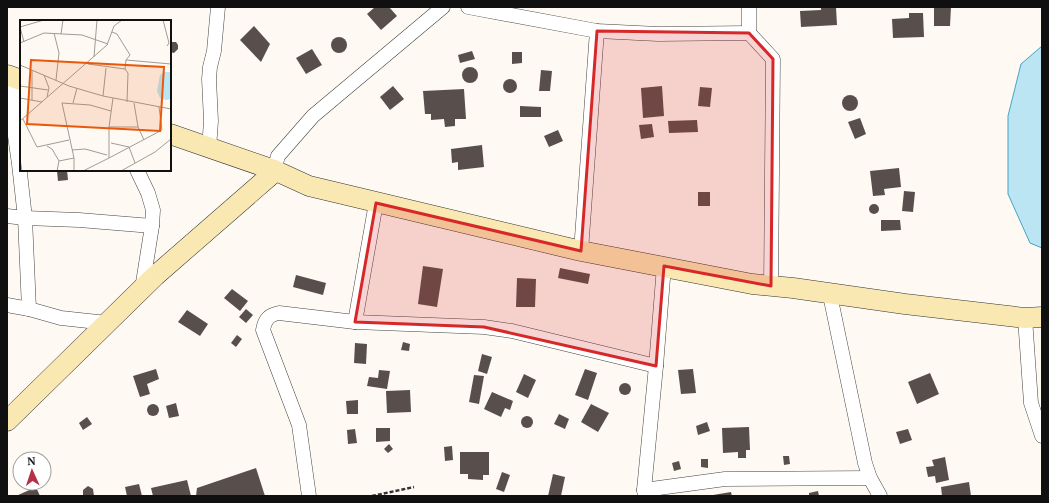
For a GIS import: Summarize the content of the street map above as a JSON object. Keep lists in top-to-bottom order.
{
  "north": "top"
}
